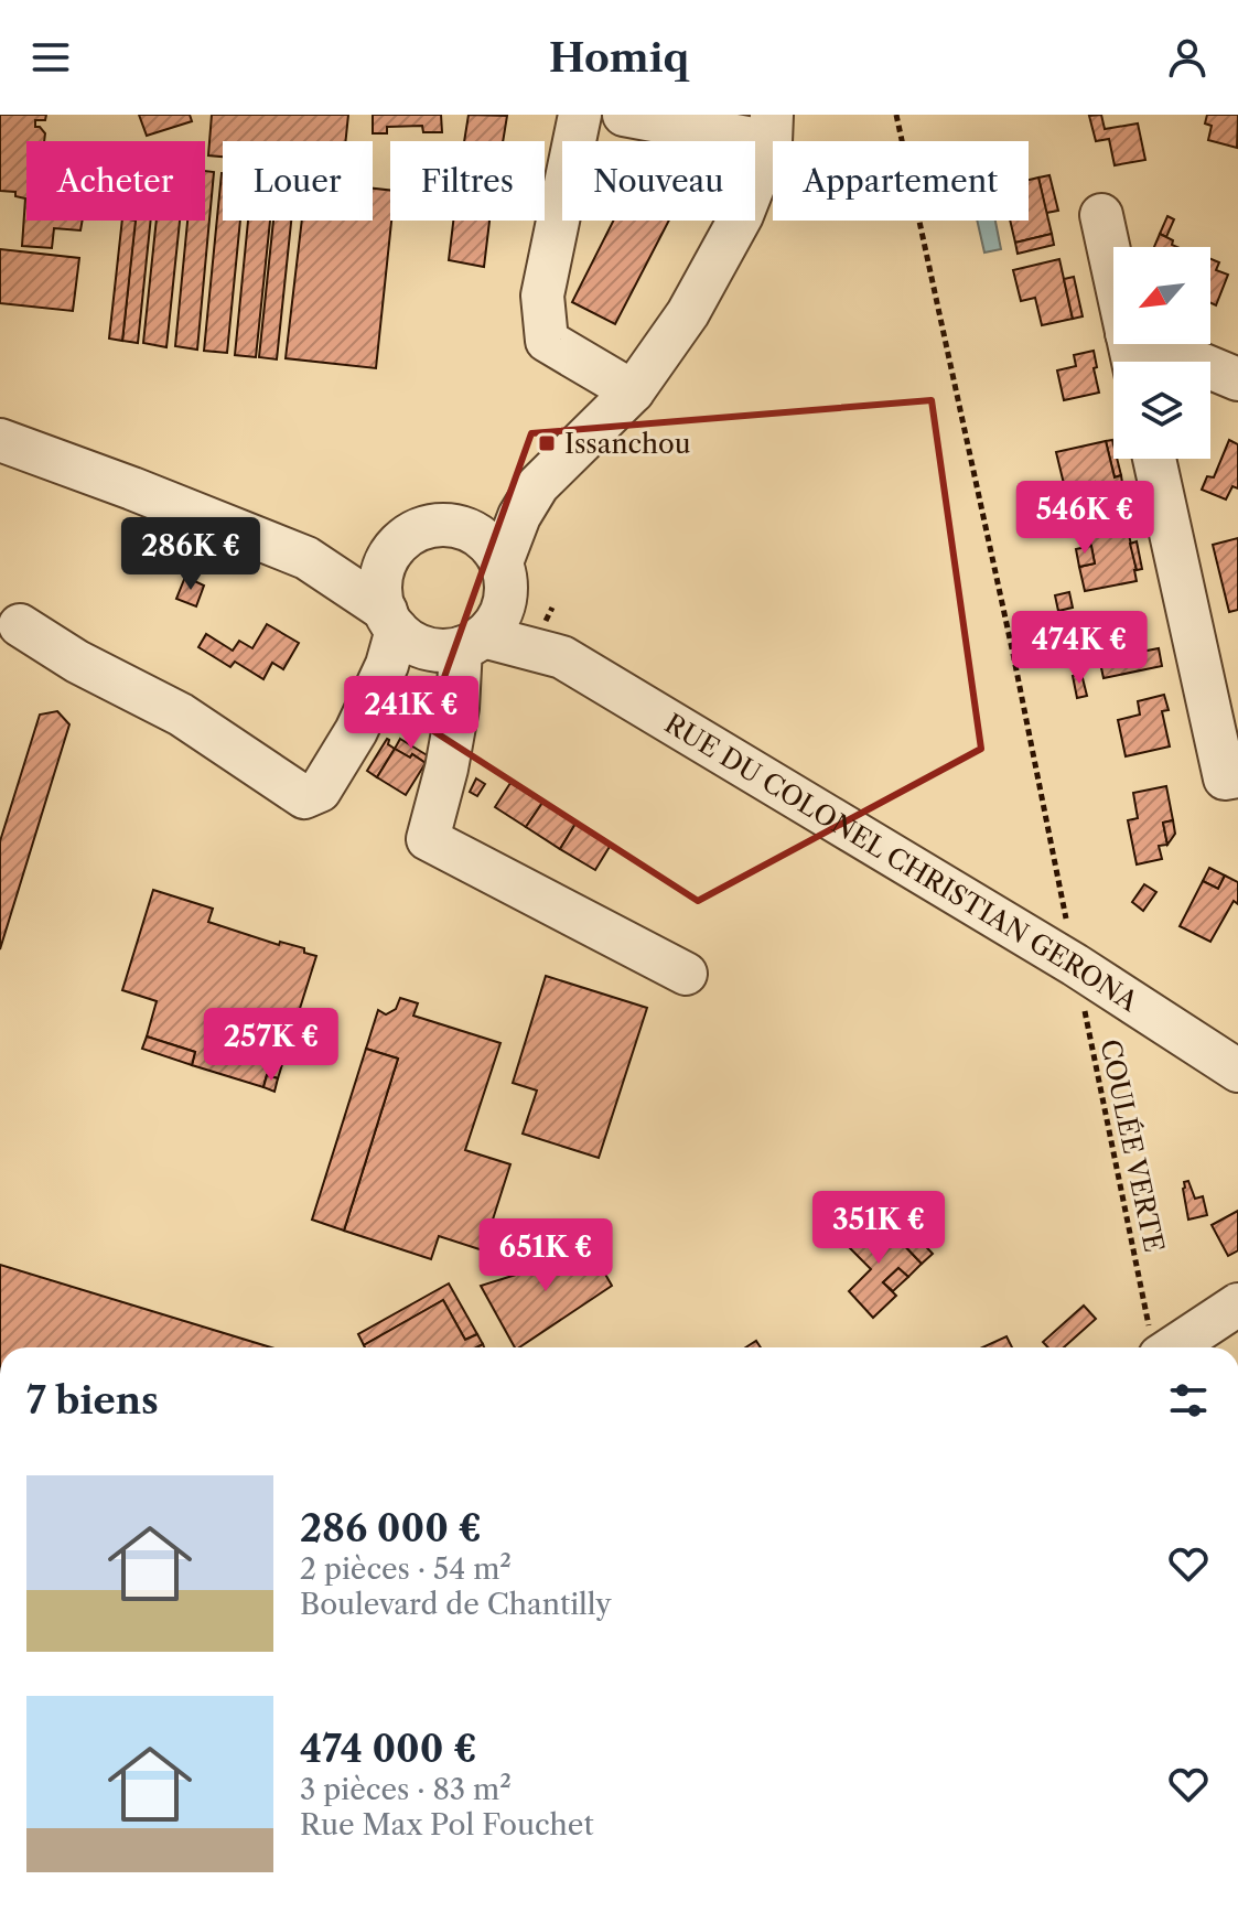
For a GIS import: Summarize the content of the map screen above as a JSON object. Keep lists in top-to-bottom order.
{
  "streets": {
    "street": ["RUE DU COLONEL CHRISTIAN GERONA"],
    "path": ["COULÉE VERTE"]
  },
  "crossings": [
    ["RUE DU COLONEL CHRISTIAN GERONA", "COULÉE VERTE"]
  ],
  "places": {
    "transit": ["Issanchou"]
  },
  "north": "bottom left",
  "page": {
    "header": "Homiq",
    "chip": [
      "Acheter",
      "Louer",
      "Filtres",
      "Nouveau",
      "Appartement"
    ],
    "price": [
      "546K €",
      "286K €",
      "474K €",
      "241K €",
      "257K €",
      "351K €",
      "651K €"
    ],
    "heading": "7 biens",
    "list": [
      {
        "name": "286 000 €",
        "note": "2 pièces · 54 m² · Boulevard de Chantilly"
      },
      {
        "name": "474 000 €",
        "note": "3 pièces · 83 m² · Rue Max Pol Fouchet"
      }
    ]
  }
}
